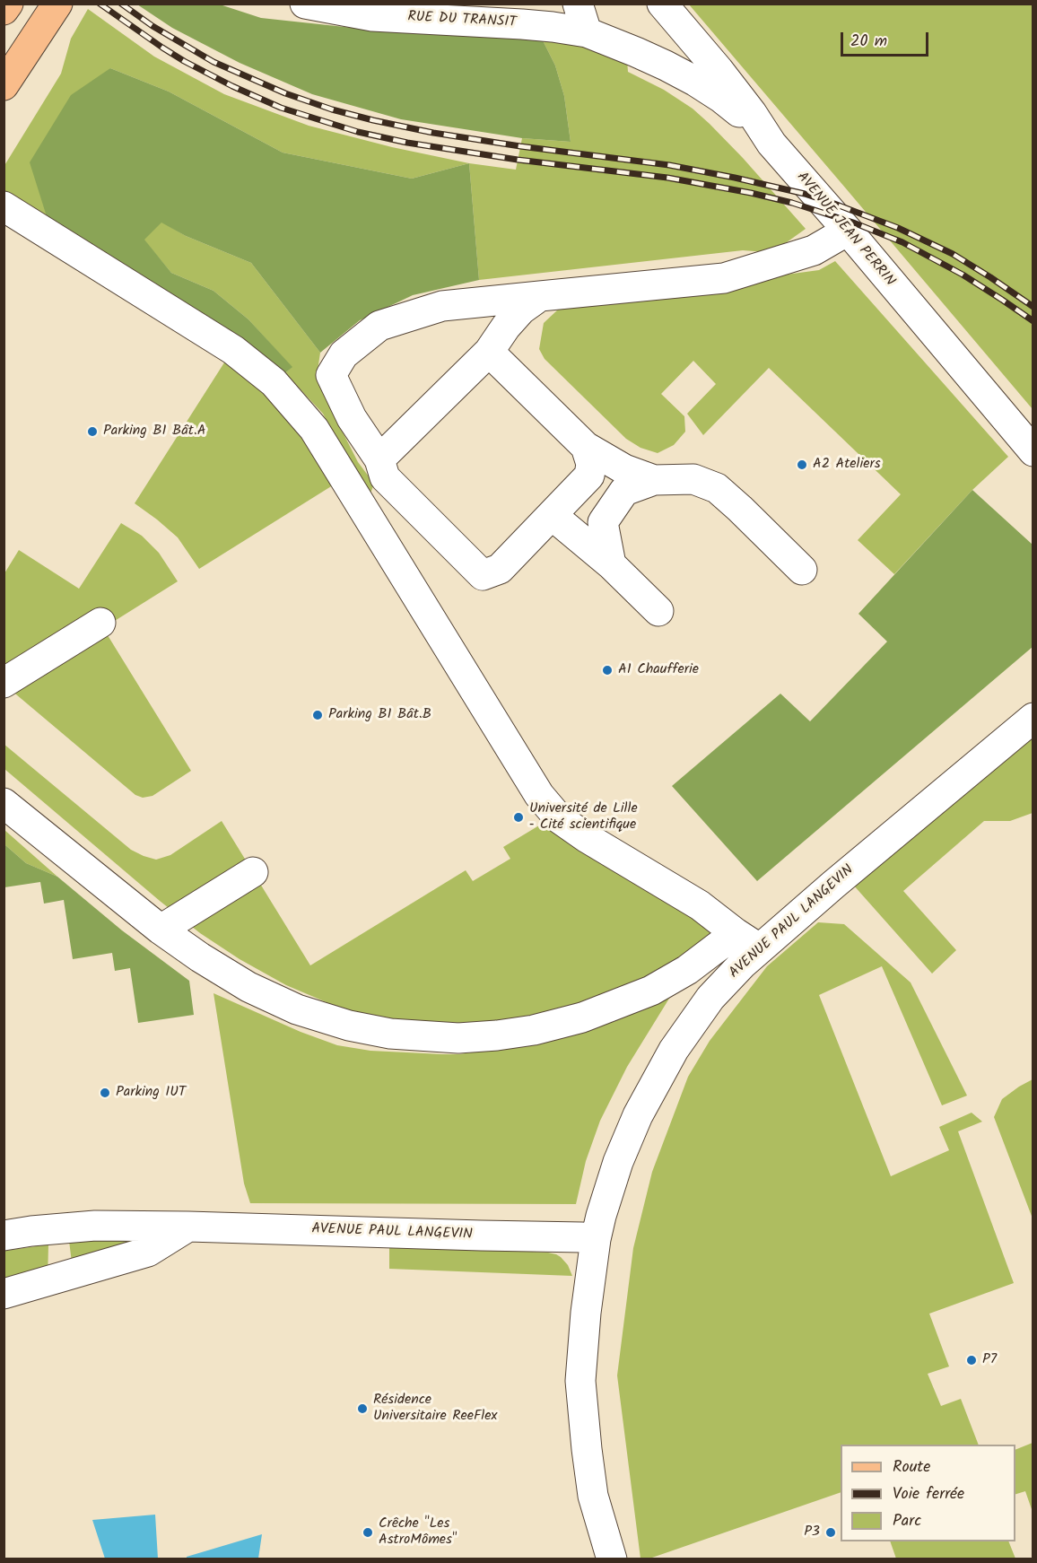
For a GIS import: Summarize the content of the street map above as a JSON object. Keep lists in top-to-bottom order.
{
  "streets": {
    "street": ["RUE DU TRANSIT", "AVENUE JEAN PERRIN", "AVENUE PAUL LANGEVIN"]
  },
  "crossings": [
    ["RUE DU TRANSIT", "AVENUE JEAN PERRIN"]
  ],
  "places": [
    "Parking B1 Bât.A",
    "A2 Ateliers",
    "A1 Chaufferie",
    "Parking B1 Bât.B",
    "Université de Lille ‐ Cité scientifique",
    "Parking IUT",
    "P7",
    "Résidence Universitaire ReeFlex",
    "Crêche \"Les AstroMômes\"",
    "P3"
  ],
  "legend": ["Route", "Voie ferrée", "Parc"],
  "scale_bar": "20 m"
}
